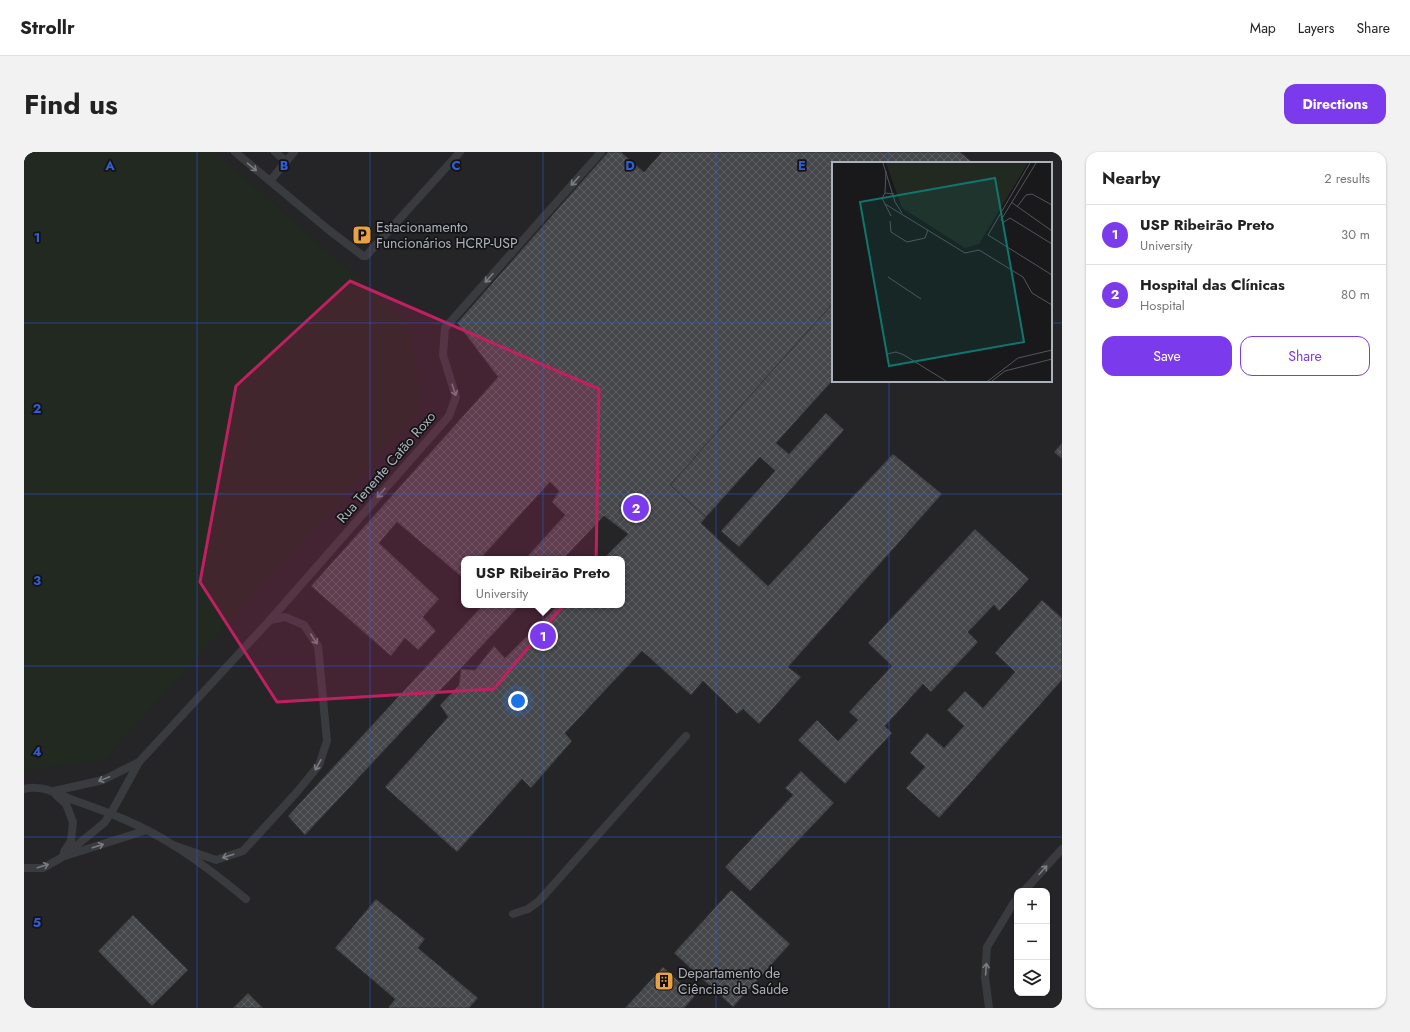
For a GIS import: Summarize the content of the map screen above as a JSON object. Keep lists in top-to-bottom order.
{
  "streets": {
    "lane": ["Rua Tenente Catão Roxo"]
  },
  "one_way": ["Rua Tenente Catão Roxo"],
  "places": {
    "parking": ["Estacionamento Funcionários HCRP-USP"],
    "building": ["Departamento de Ciências da Saúde"]
  },
  "page": {
    "header": "Strollr",
    "nav": ["Map", "Layers", "Share"],
    "title": "Find us",
    "buttons": [
      "Directions",
      ["Save", "Share"]
    ],
    "heading": ["Nearby", "2 results"],
    "list": [
      {
        "mark": "1",
        "name": "USP Ribeirão Preto",
        "note": "University",
        "value": "30 m"
      },
      {
        "mark": "2",
        "name": "Hospital das Clínicas",
        "note": "Hospital",
        "value": "80 m"
      }
    ],
    "pins": ["2", "1"],
    "popup": ["USP Ribeirão Preto", "University"],
    "map_buttons": ["+", "−"]
  },
  "grid": {
    "columns": [
      "A",
      "B",
      "C",
      "D",
      "E"
    ],
    "rows": [
      "1",
      "2",
      "3",
      "4",
      "5"
    ]
  }
}
